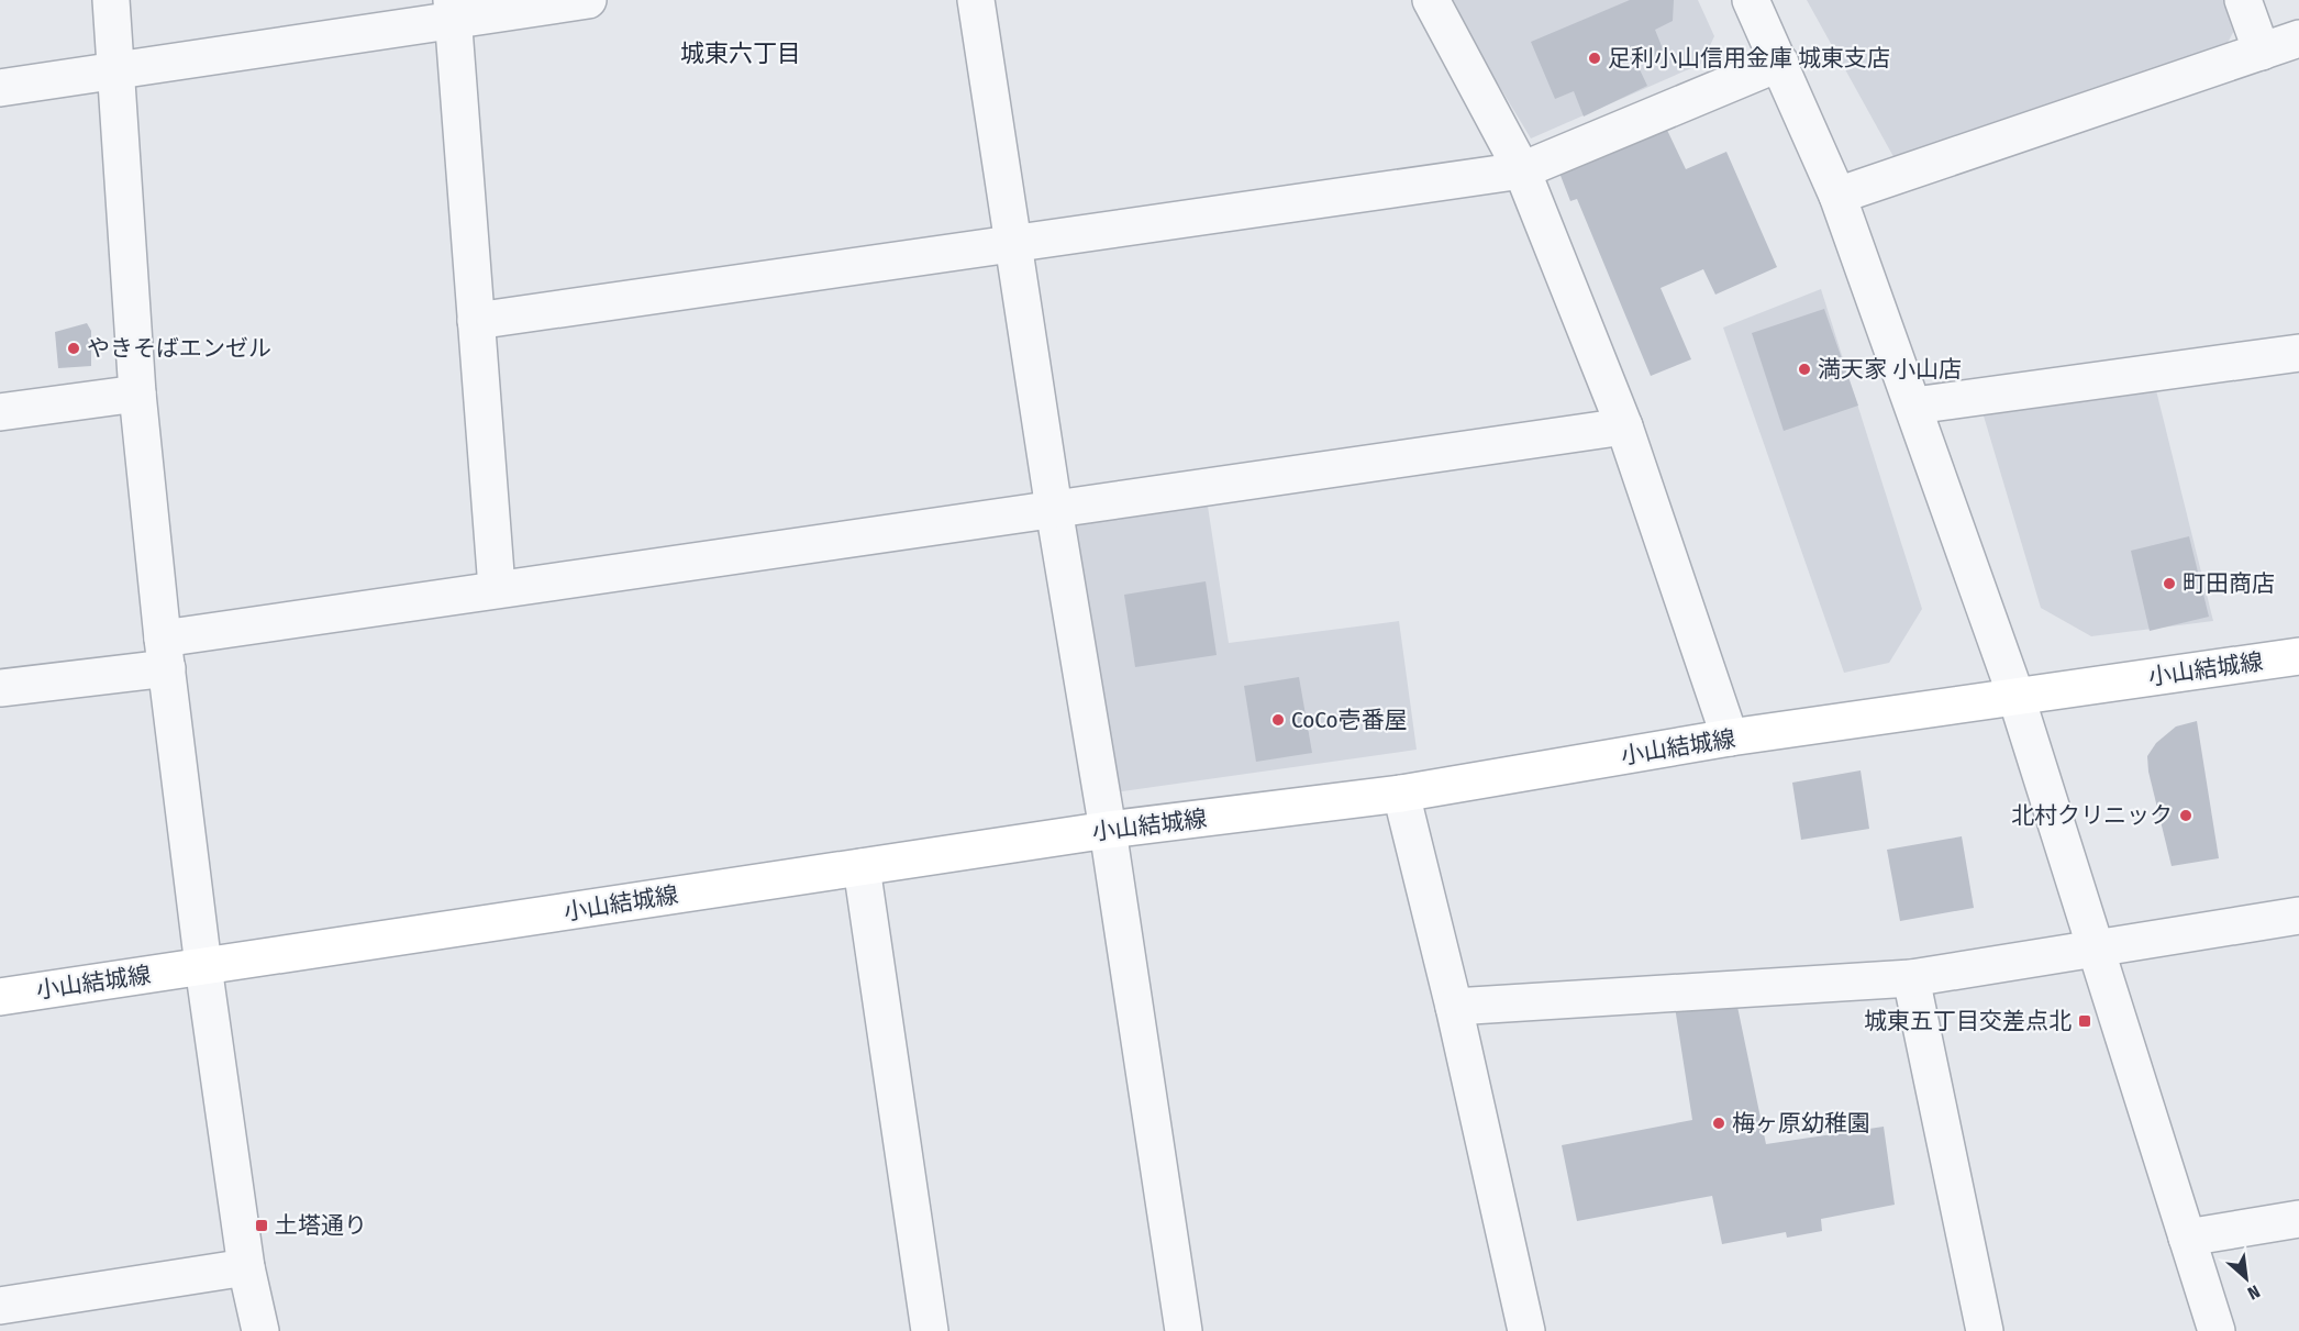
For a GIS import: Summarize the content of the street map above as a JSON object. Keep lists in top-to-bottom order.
{
  "streets": {
    "main road": ["小山結城線"]
  },
  "districts": ["城東六丁目"],
  "places": {
    "other": [
      "足利小山信用金庫 城東支店",
      "やきそばエンゼル",
      "満天家 小山店",
      "町田商店",
      "CoCo壱番屋",
      "北村クリニック",
      "梅ヶ原幼稚園"
    ],
    "transit": ["城東五丁目交差点北", "土塔通り"]
  },
  "north": "bottom right"
}
